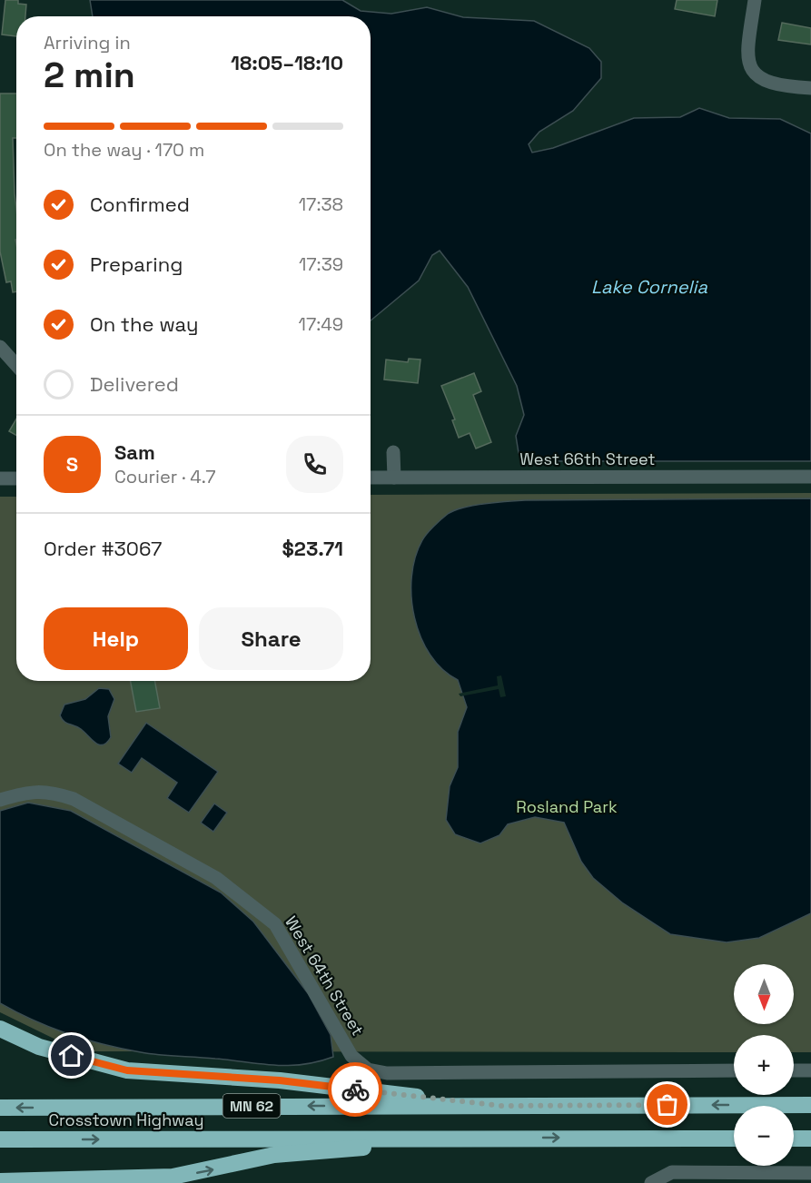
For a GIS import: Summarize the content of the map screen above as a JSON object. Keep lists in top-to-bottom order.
{
  "streets": {
    "highway": ["MN 62", "Crosstown Highway"],
    "street": ["West 66th Street", "West 64th Street"]
  },
  "water": ["Lake Cornelia"],
  "parks": ["Rosland Park"],
  "north": "bottom",
  "page": {
    "heading": ["2 min", "Arriving in", "18:05–18:10"],
    "panel": [
      "Sam",
      "Courier · 4.7",
      "Order #3067",
      "$23.71"
    ],
    "bar": "On the way · 170 m",
    "list": [
      ["Confirmed", "17:38"],
      ["Preparing", "17:39"],
      ["On the way", "17:49"],
      "Delivered"
    ],
    "round": "S",
    "buttons": ["Help", "Share"],
    "map_buttons": ["+", "−"]
  }
}
